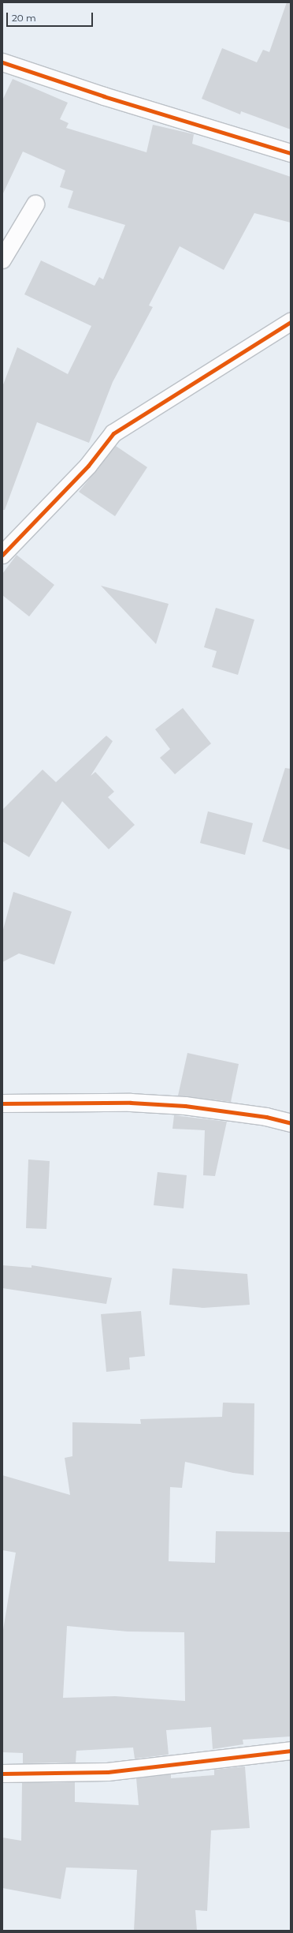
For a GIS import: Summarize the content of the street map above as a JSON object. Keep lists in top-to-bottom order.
{
  "scale_bar": "20 m"
}
